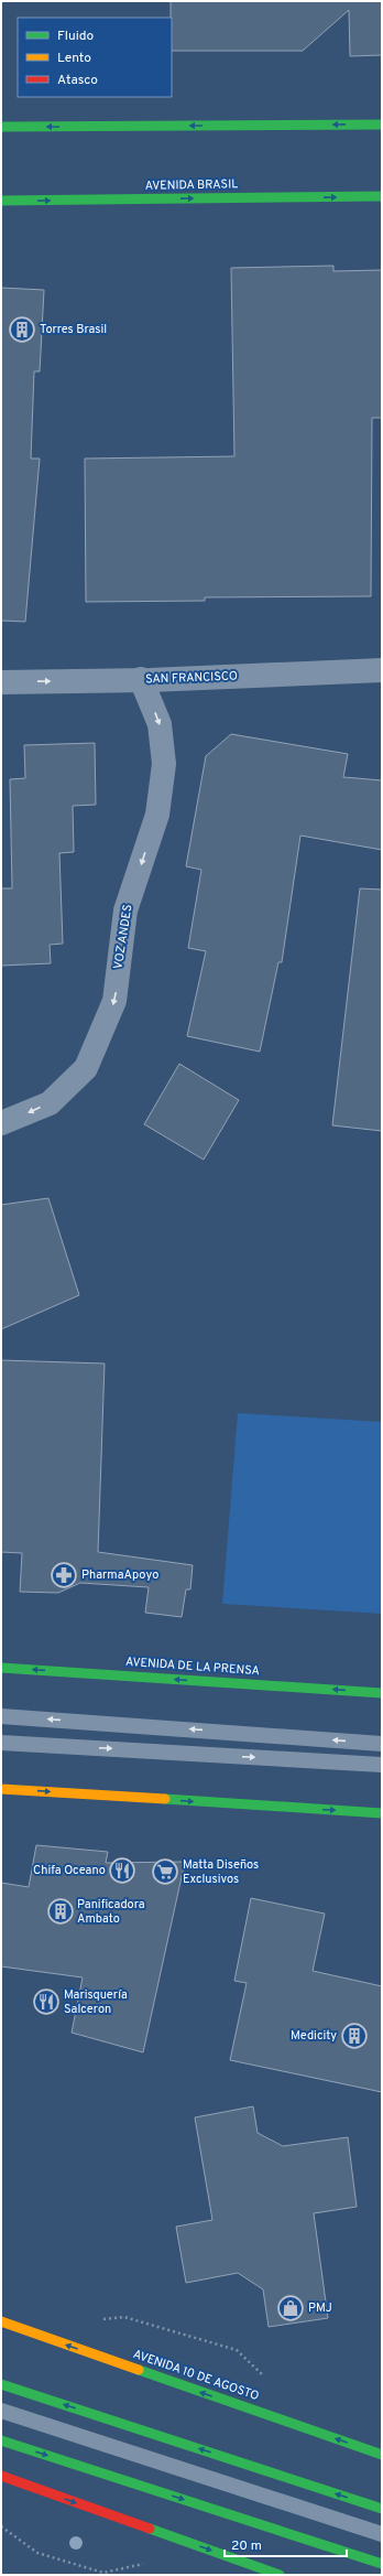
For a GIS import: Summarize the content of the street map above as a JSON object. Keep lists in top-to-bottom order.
{
  "streets": {
    "main road": ["AVENIDA BRASIL", "AVENIDA DE LA PRENSA", "AVENIDA 10 DE AGOSTO"],
    "street": ["SAN FRANCISCO", "VOZ ANDES"]
  },
  "crossings": [
    ["SAN FRANCISCO", "VOZ ANDES"]
  ],
  "one_way": ["SAN FRANCISCO", "VOZ ANDES", "AVENIDA DE LA PRENSA"],
  "places": {
    "building": ["Torres Brasil", "Panificadora Ambato", "Medicity"],
    "pharmacy": ["PharmaApoyo"],
    "restaurant": ["Chifa Oceano", "Marisquería Salceron"],
    "supermarket": ["Matta Diseños Exclusivos"],
    "shop": ["PMJ"]
  },
  "legend": ["Fluido", "Lento", "Atasco"],
  "scale_bar": "20 m"
}
